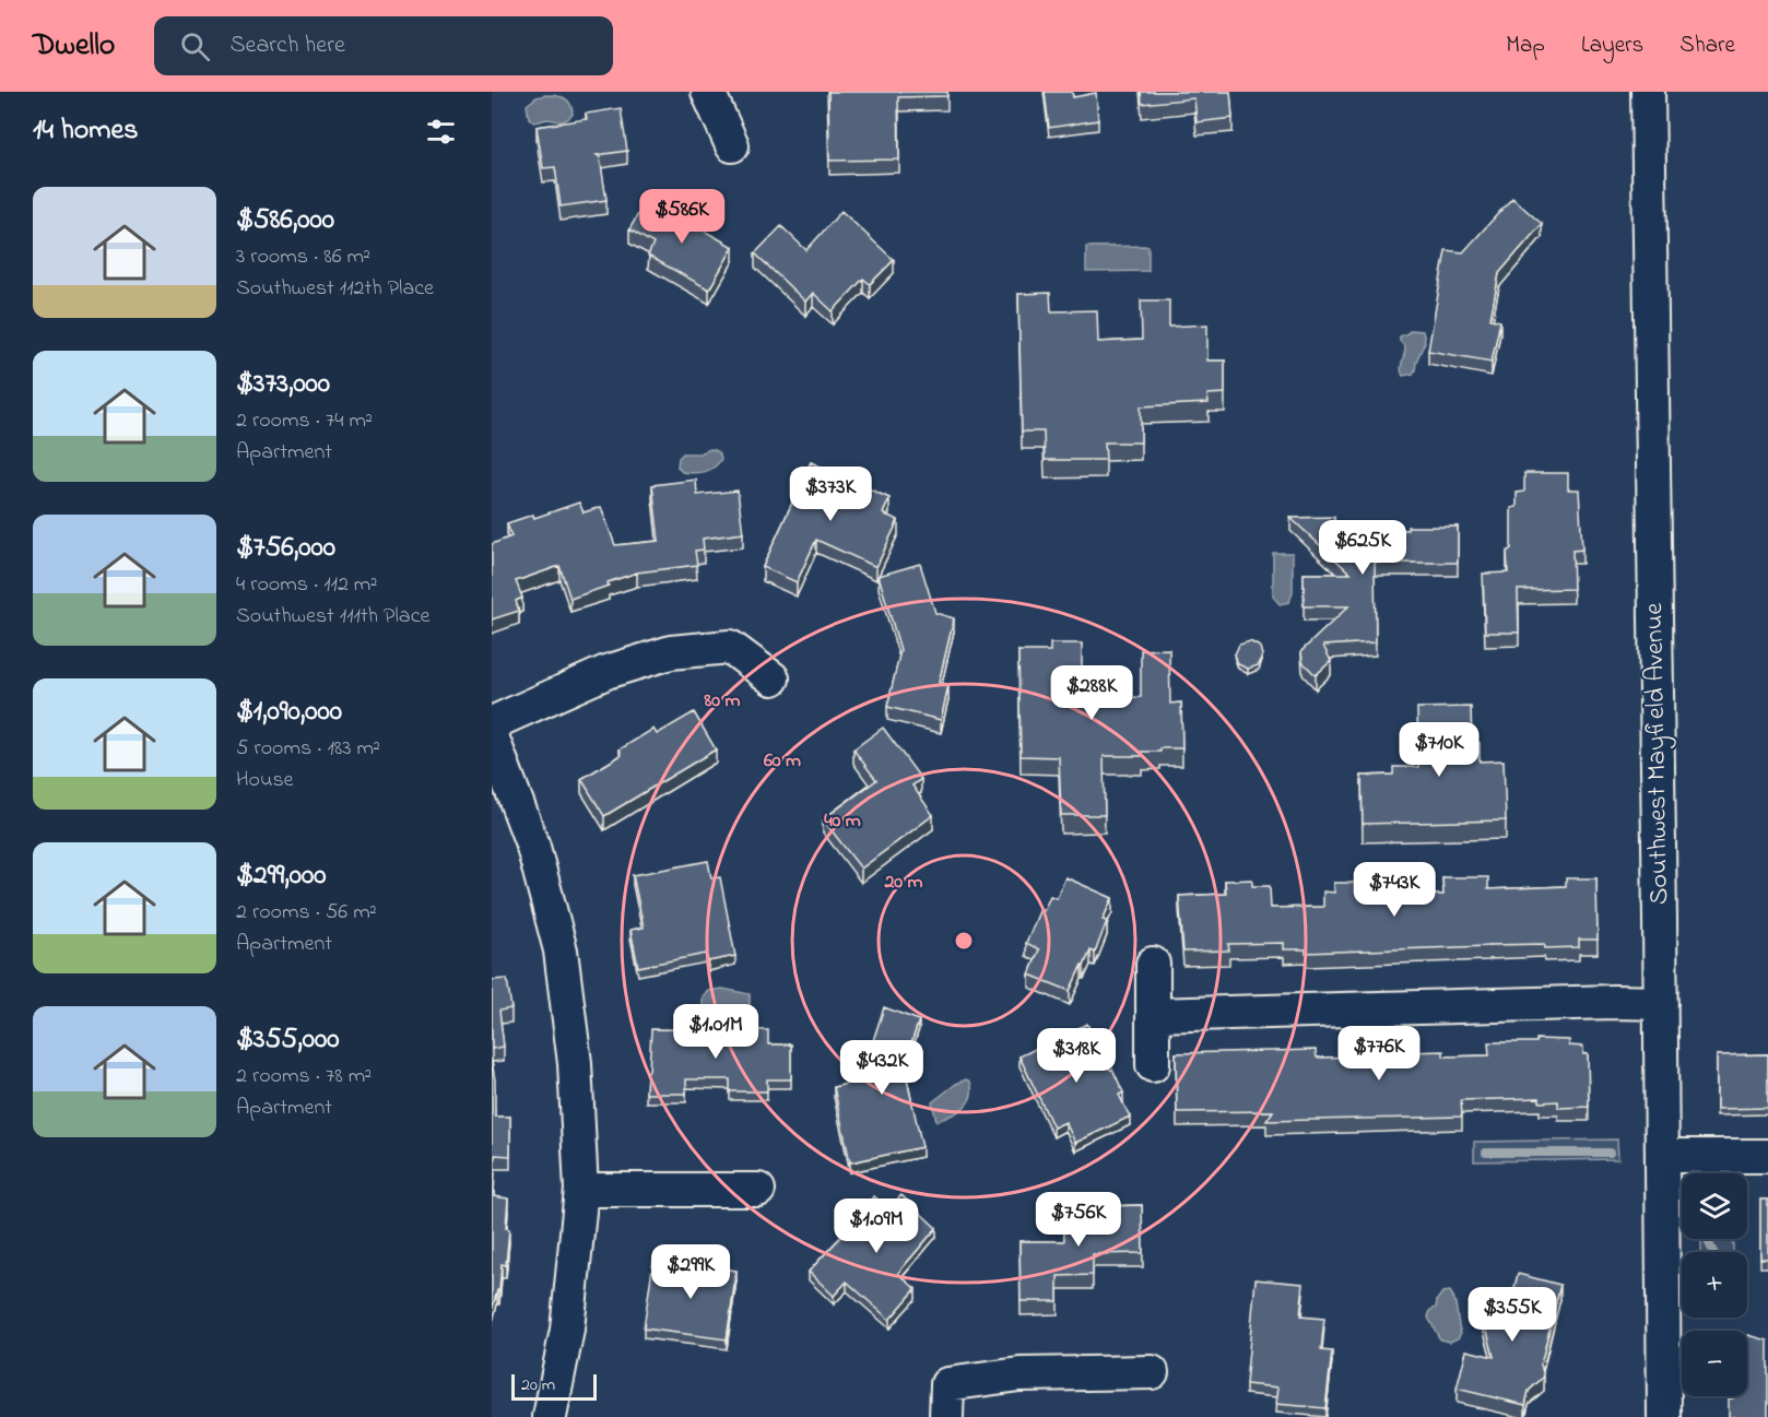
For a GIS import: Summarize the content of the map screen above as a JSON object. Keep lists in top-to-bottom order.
{
  "streets": {
    "street": ["Southwest Mayfield Avenue"]
  },
  "scale_bar": "20 m",
  "page": {
    "header": "Dwello",
    "search": "Search here",
    "nav": ["Map", "Layers", "Share"],
    "heading": "14 homes",
    "list": [
      {
        "name": "$586,000",
        "note": "3 rooms · 86 m² · Southwest 112th Place"
      },
      {
        "name": "$373,000",
        "note": "2 rooms · 74 m² · Apartment"
      },
      {
        "name": "$756,000",
        "note": "4 rooms · 112 m² · Southwest 111th Place"
      },
      {
        "name": "$1,090,000",
        "note": "5 rooms · 183 m² · House"
      },
      {
        "name": "$299,000",
        "note": "2 rooms · 56 m² · Apartment"
      },
      {
        "name": "$355,000",
        "note": "2 rooms · 78 m² · Apartment"
      }
    ],
    "price": [
      "$586K",
      "$373K",
      "$625K",
      "$288K",
      "$710K",
      "$743K",
      "$1.01M",
      "$776K",
      "$318K",
      "$432K",
      "$756K",
      "$1.09M",
      "$299K",
      "$355K"
    ],
    "map_buttons": ["+", "−"],
    "scale": "20 m"
  },
  "rings": [
    "80 m",
    "60 m",
    "40 m",
    "20 m"
  ]
}
